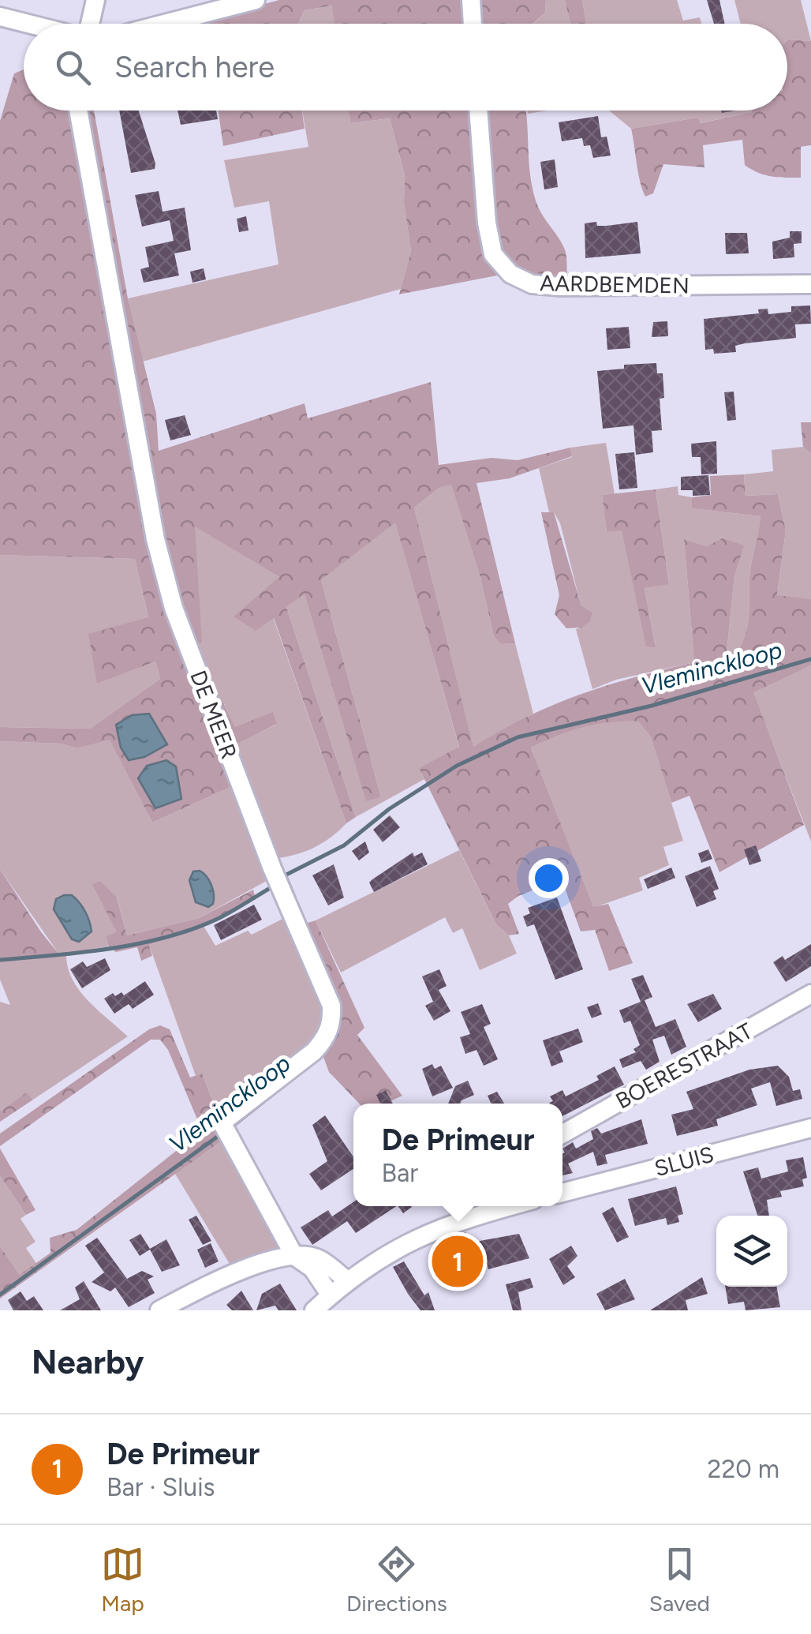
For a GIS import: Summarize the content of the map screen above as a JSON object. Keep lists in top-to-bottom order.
{
  "streets": {
    "street": [
      "AARDBEMDEN",
      "DE MEER",
      "BOERESTRAAT",
      "SLUIS"
    ]
  },
  "water": ["Vleminckloop"],
  "page": {
    "search": "Search here",
    "popup": ["De Primeur", "Bar"],
    "pins": "1",
    "heading": "Nearby",
    "list": [
      {
        "mark": "1",
        "name": "De Primeur",
        "note": "Bar · Sluis",
        "value": "220 m"
      }
    ],
    "nav": ["Map", "Directions", "Saved"]
  }
}
